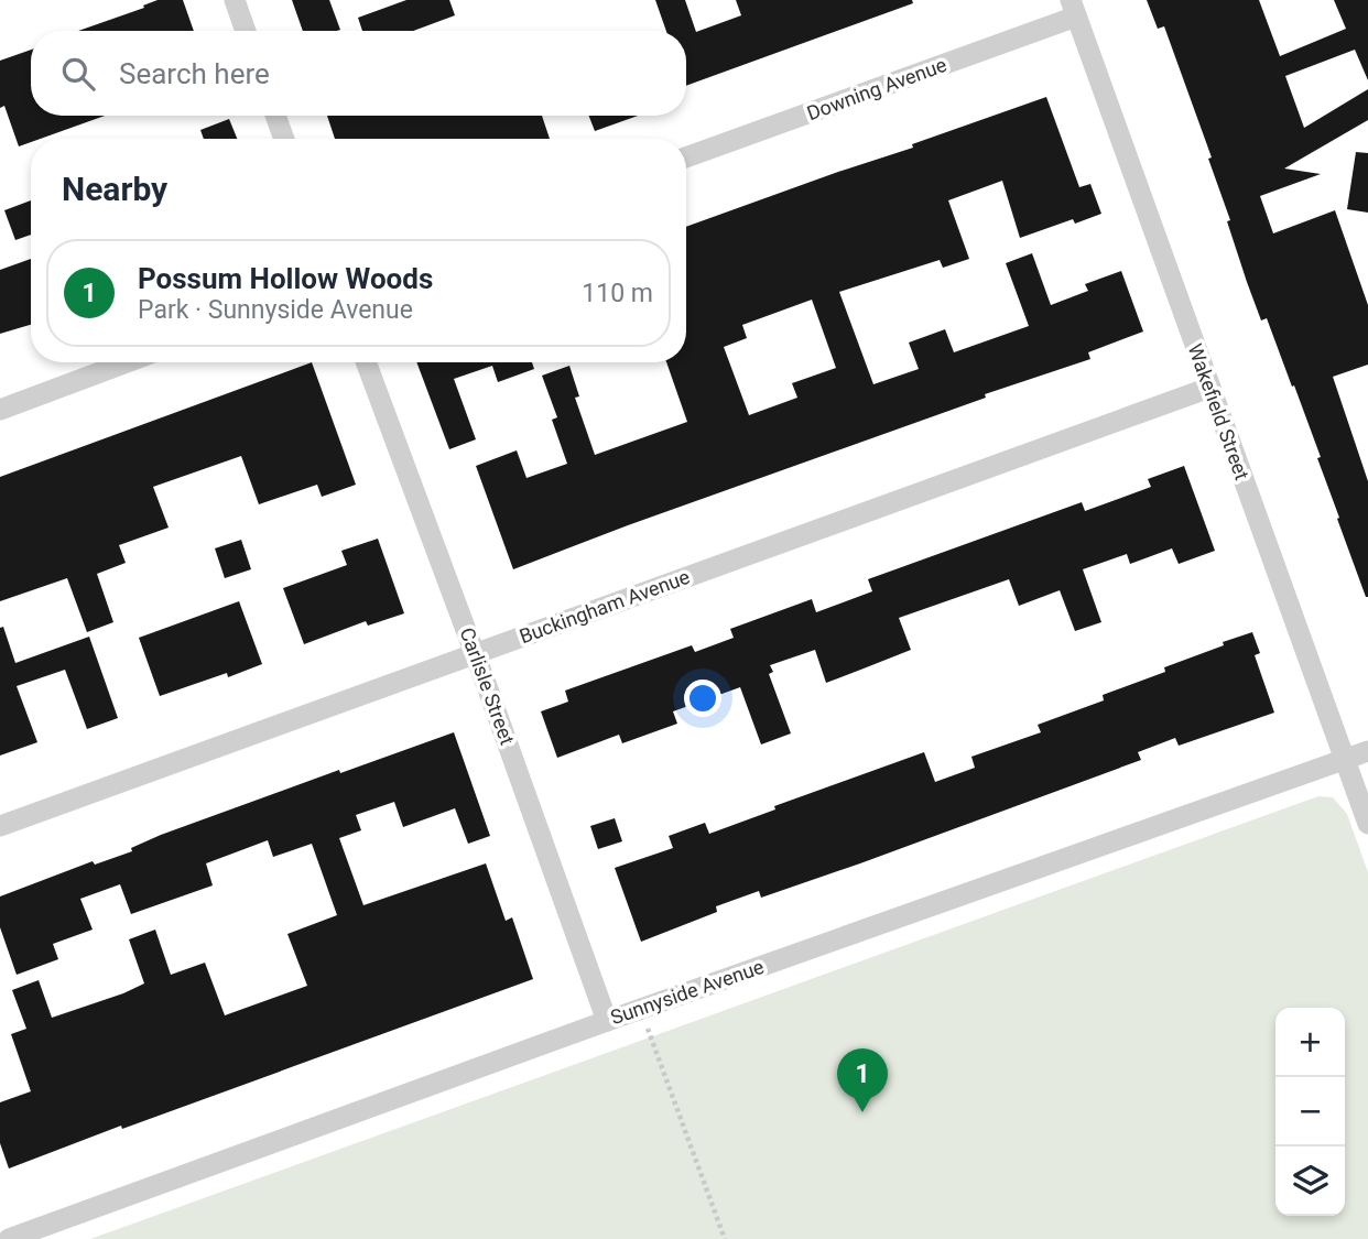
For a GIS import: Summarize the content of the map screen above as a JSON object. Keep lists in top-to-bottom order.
{
  "streets": {
    "street": [
      "Downing Avenue",
      "Wakefield Street",
      "Buckingham Avenue",
      "Carlisle Street",
      "Sunnyside Avenue"
    ]
  },
  "crossings": [
    ["Downing Avenue", "Wakefield Street"],
    ["Wakefield Street", "Buckingham Avenue"],
    ["Wakefield Street", "Sunnyside Avenue"],
    ["Buckingham Avenue", "Carlisle Street"],
    ["Carlisle Street", "Sunnyside Avenue"]
  ],
  "page": {
    "search": "Search here",
    "heading": "Nearby",
    "list": [
      {
        "mark": "1",
        "name": "Possum Hollow Woods",
        "note": "Park · Sunnyside Avenue",
        "value": "110 m"
      }
    ],
    "map_buttons": ["+", "−"],
    "pins": "1"
  }
}
